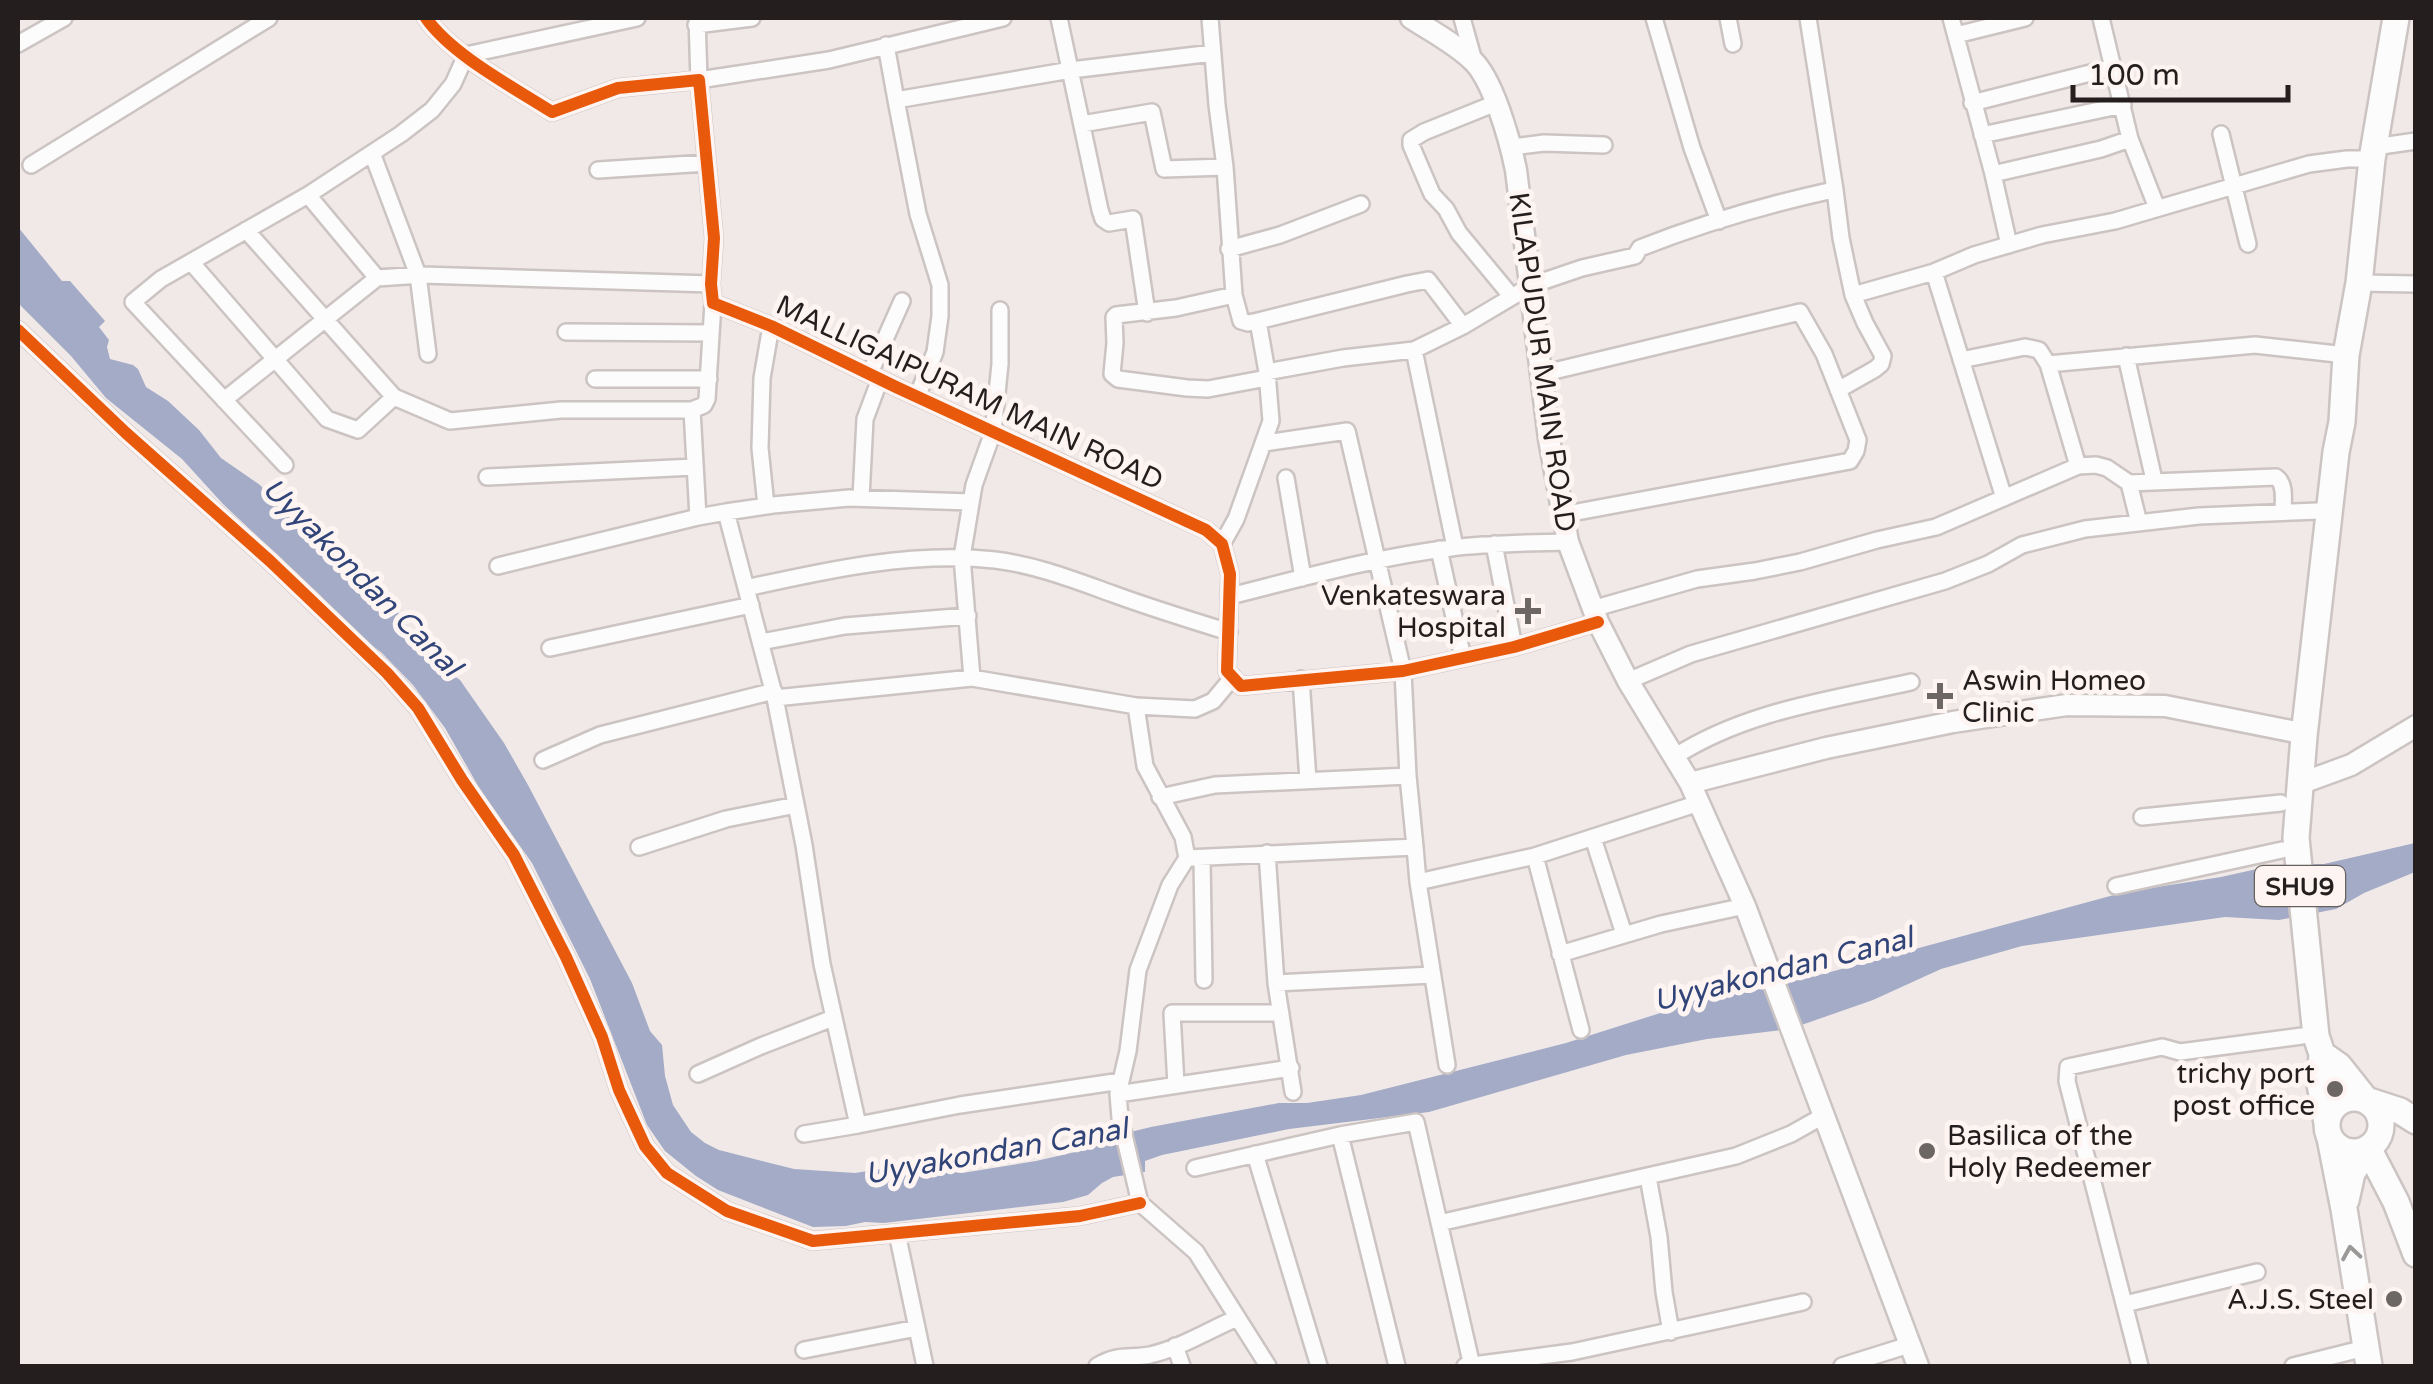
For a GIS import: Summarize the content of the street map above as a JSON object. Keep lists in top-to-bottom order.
{
  "streets": {
    "main road": ["SHU9"],
    "street": ["KILAPUDUR MAIN ROAD", "MALLIGAIPURAM MAIN ROAD"]
  },
  "water": ["Uyyakondan Canal"],
  "places": {
    "health": ["Venkateswara Hospital", "Aswin Homeo Clinic"],
    "other": ["trichy port post office", "Basilica of the Holy Redeemer", "A.J.S. Steel"]
  },
  "scale_bar": "100 m"
}
